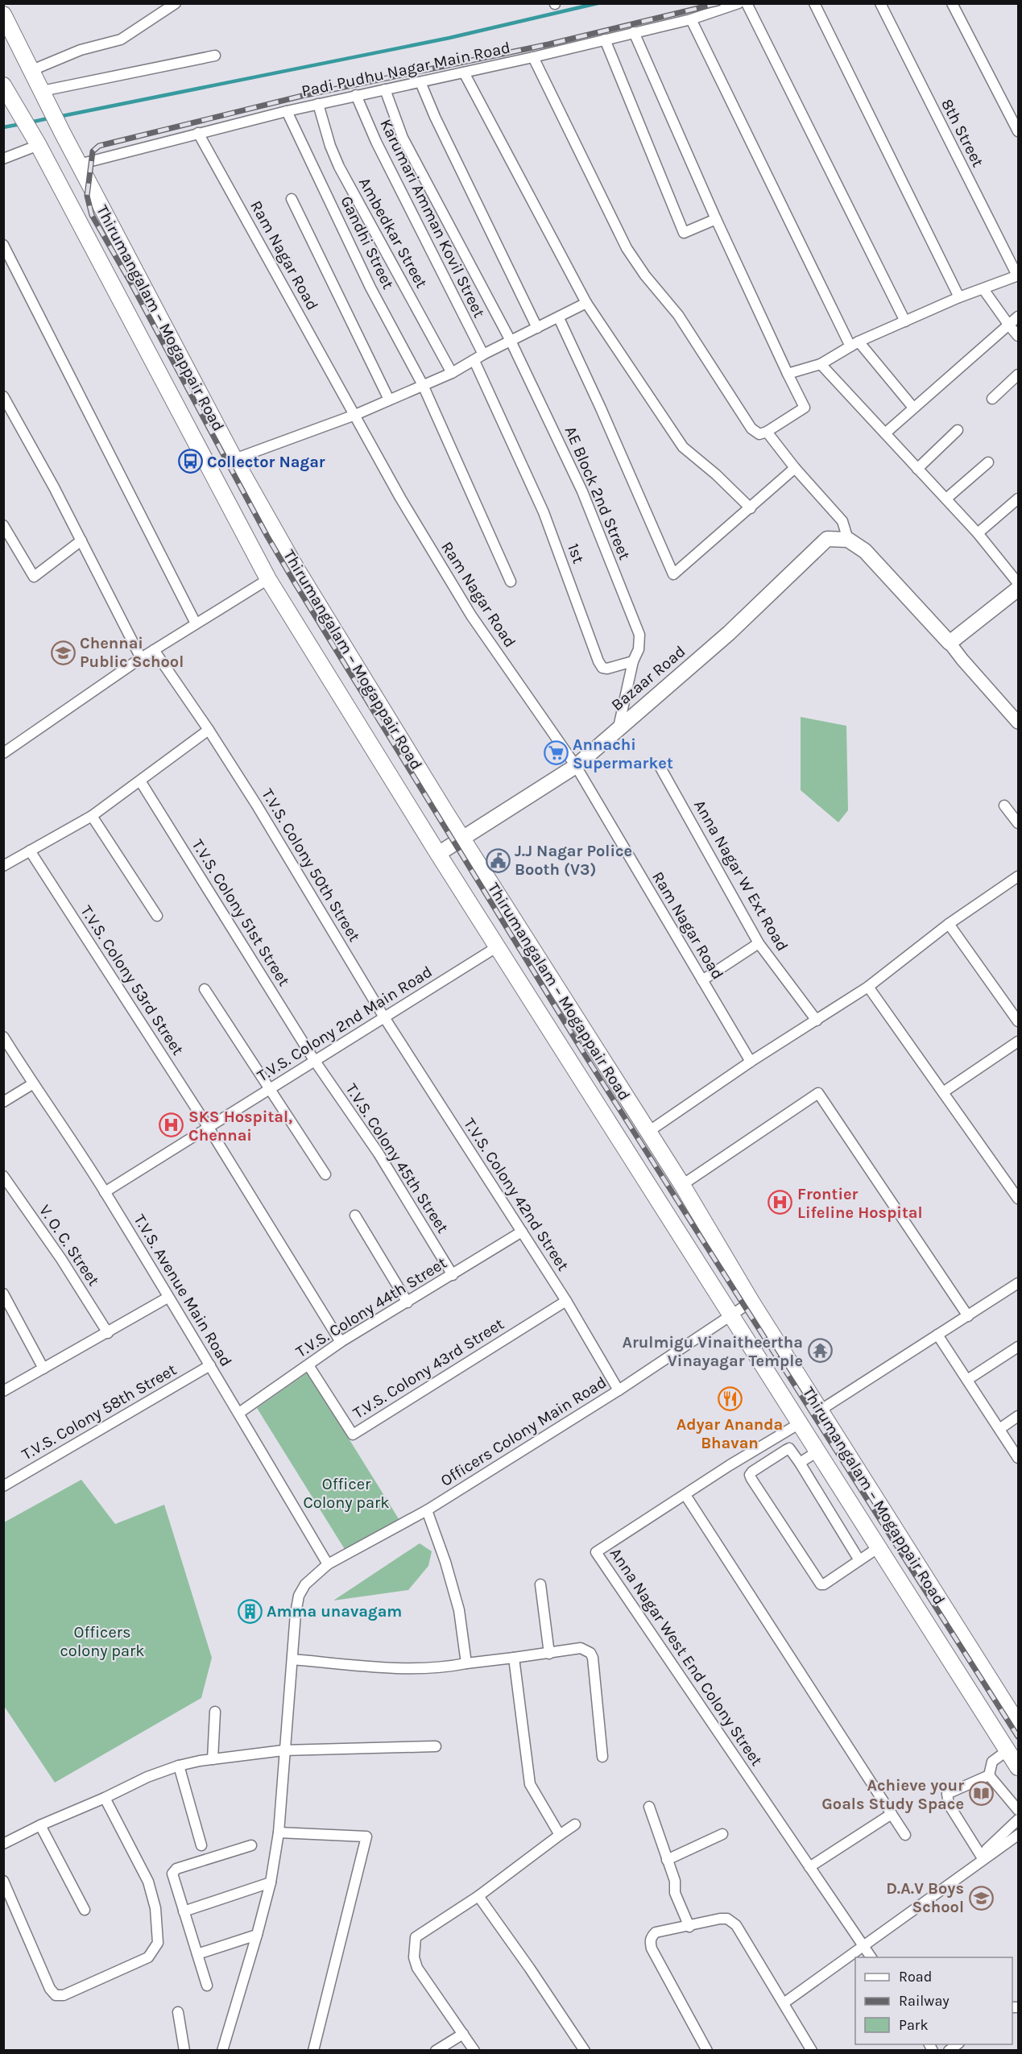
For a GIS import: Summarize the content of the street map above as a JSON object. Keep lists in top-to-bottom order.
{
  "streets": {
    "main road": ["Thirumangalam – Mogappair Road", "Bazaar Road"],
    "street": [
      "Padi Pudhu Nagar Main Road",
      "8th Street",
      "Karumari Amman Kovil Street",
      "Ambedkar Street",
      "Gandhi Street",
      "Ram Nagar Road",
      "AE Block 2nd Street",
      "1st",
      "T.V.S. Colony 50th Street",
      "Anna Nagar W Ext Road",
      "T.V.S. Colony 51st Street",
      "T.V.S. Colony 53rd Street",
      "T.V.S. Colony 2nd Main Road",
      "T.V.S. Colony 45th Street",
      "T.V.S. Colony 42nd Street",
      "V. O. C. Street",
      "T.V.S. Avenue Main Road",
      "T.V.S. Colony 44th Street",
      "T.V.S. Colony 43rd Street",
      "T.V.S. Colony 58th Street",
      "Officers Colony Main Road",
      "Anna Nagar West End Colony Street"
    ]
  },
  "crossings": [
    ["Padi Pudhu Nagar Main Road", "Karumari Amman Kovil Street"],
    ["Padi Pudhu Nagar Main Road", "Ambedkar Street"],
    ["Padi Pudhu Nagar Main Road", "Gandhi Street"],
    ["Padi Pudhu Nagar Main Road", "Ram Nagar Road"],
    ["Padi Pudhu Nagar Main Road", "Thirumangalam – Mogappair Road"],
    ["Padi Pudhu Nagar Main Road", "AE Block 2nd Street"],
    ["Ram Nagar Road", "Bazaar Road"],
    ["Thirumangalam – Mogappair Road", "Bazaar Road"],
    ["Thirumangalam – Mogappair Road", "T.V.S. Colony 2nd Main Road"],
    ["Thirumangalam – Mogappair Road", "Officers Colony Main Road"],
    ["Thirumangalam – Mogappair Road", "Anna Nagar West End Colony Street"],
    ["AE Block 2nd Street", "1st"],
    ["T.V.S. Colony 50th Street", "T.V.S. Colony 2nd Main Road"],
    ["T.V.S. Colony 50th Street", "T.V.S. Colony 42nd Street"],
    ["T.V.S. Colony 51st Street", "T.V.S. Colony 2nd Main Road"],
    ["T.V.S. Colony 51st Street", "T.V.S. Colony 45th Street"],
    ["T.V.S. Colony 53rd Street", "T.V.S. Colony 2nd Main Road"],
    ["T.V.S. Colony 53rd Street", "T.V.S. Colony 44th Street"],
    ["T.V.S. Colony 2nd Main Road", "T.V.S. Colony 45th Street"],
    ["T.V.S. Colony 2nd Main Road", "T.V.S. Colony 42nd Street"],
    ["T.V.S. Colony 2nd Main Road", "T.V.S. Avenue Main Road"],
    ["T.V.S. Colony 45th Street", "T.V.S. Colony 44th Street"],
    ["T.V.S. Colony 42nd Street", "T.V.S. Colony 44th Street"],
    ["T.V.S. Colony 42nd Street", "T.V.S. Colony 43rd Street"],
    ["T.V.S. Colony 42nd Street", "Officers Colony Main Road"],
    ["T.V.S. Avenue Main Road", "T.V.S. Colony 44th Street"],
    ["T.V.S. Avenue Main Road", "T.V.S. Colony 58th Street"],
    ["T.V.S. Avenue Main Road", "Officers Colony Main Road"],
    ["T.V.S. Colony 44th Street", "T.V.S. Colony 43rd Street"]
  ],
  "parks": ["Officer Colony park", "Officers colony park"],
  "places": {
    "bus stop": ["Collector Nagar"],
    "school or university": ["Chennai Public School", "D.A.V Boys School"],
    "supermarket": ["Annachi Supermarket"],
    "public building": ["J.J Nagar Police Booth (V3)"],
    "hospital": ["SKS Hospital, Chennai", "Frontier Lifeline Hospital"],
    "temple": ["Arulmigu Vinaitheertha Vinayagar Temple"],
    "restaurant": ["Adyar Ananda Bhavan"],
    "building": ["Amma unavagam"],
    "library": ["Achieve your Goals Study Space"]
  },
  "legend": ["Road", "Railway", "Park"]
}
